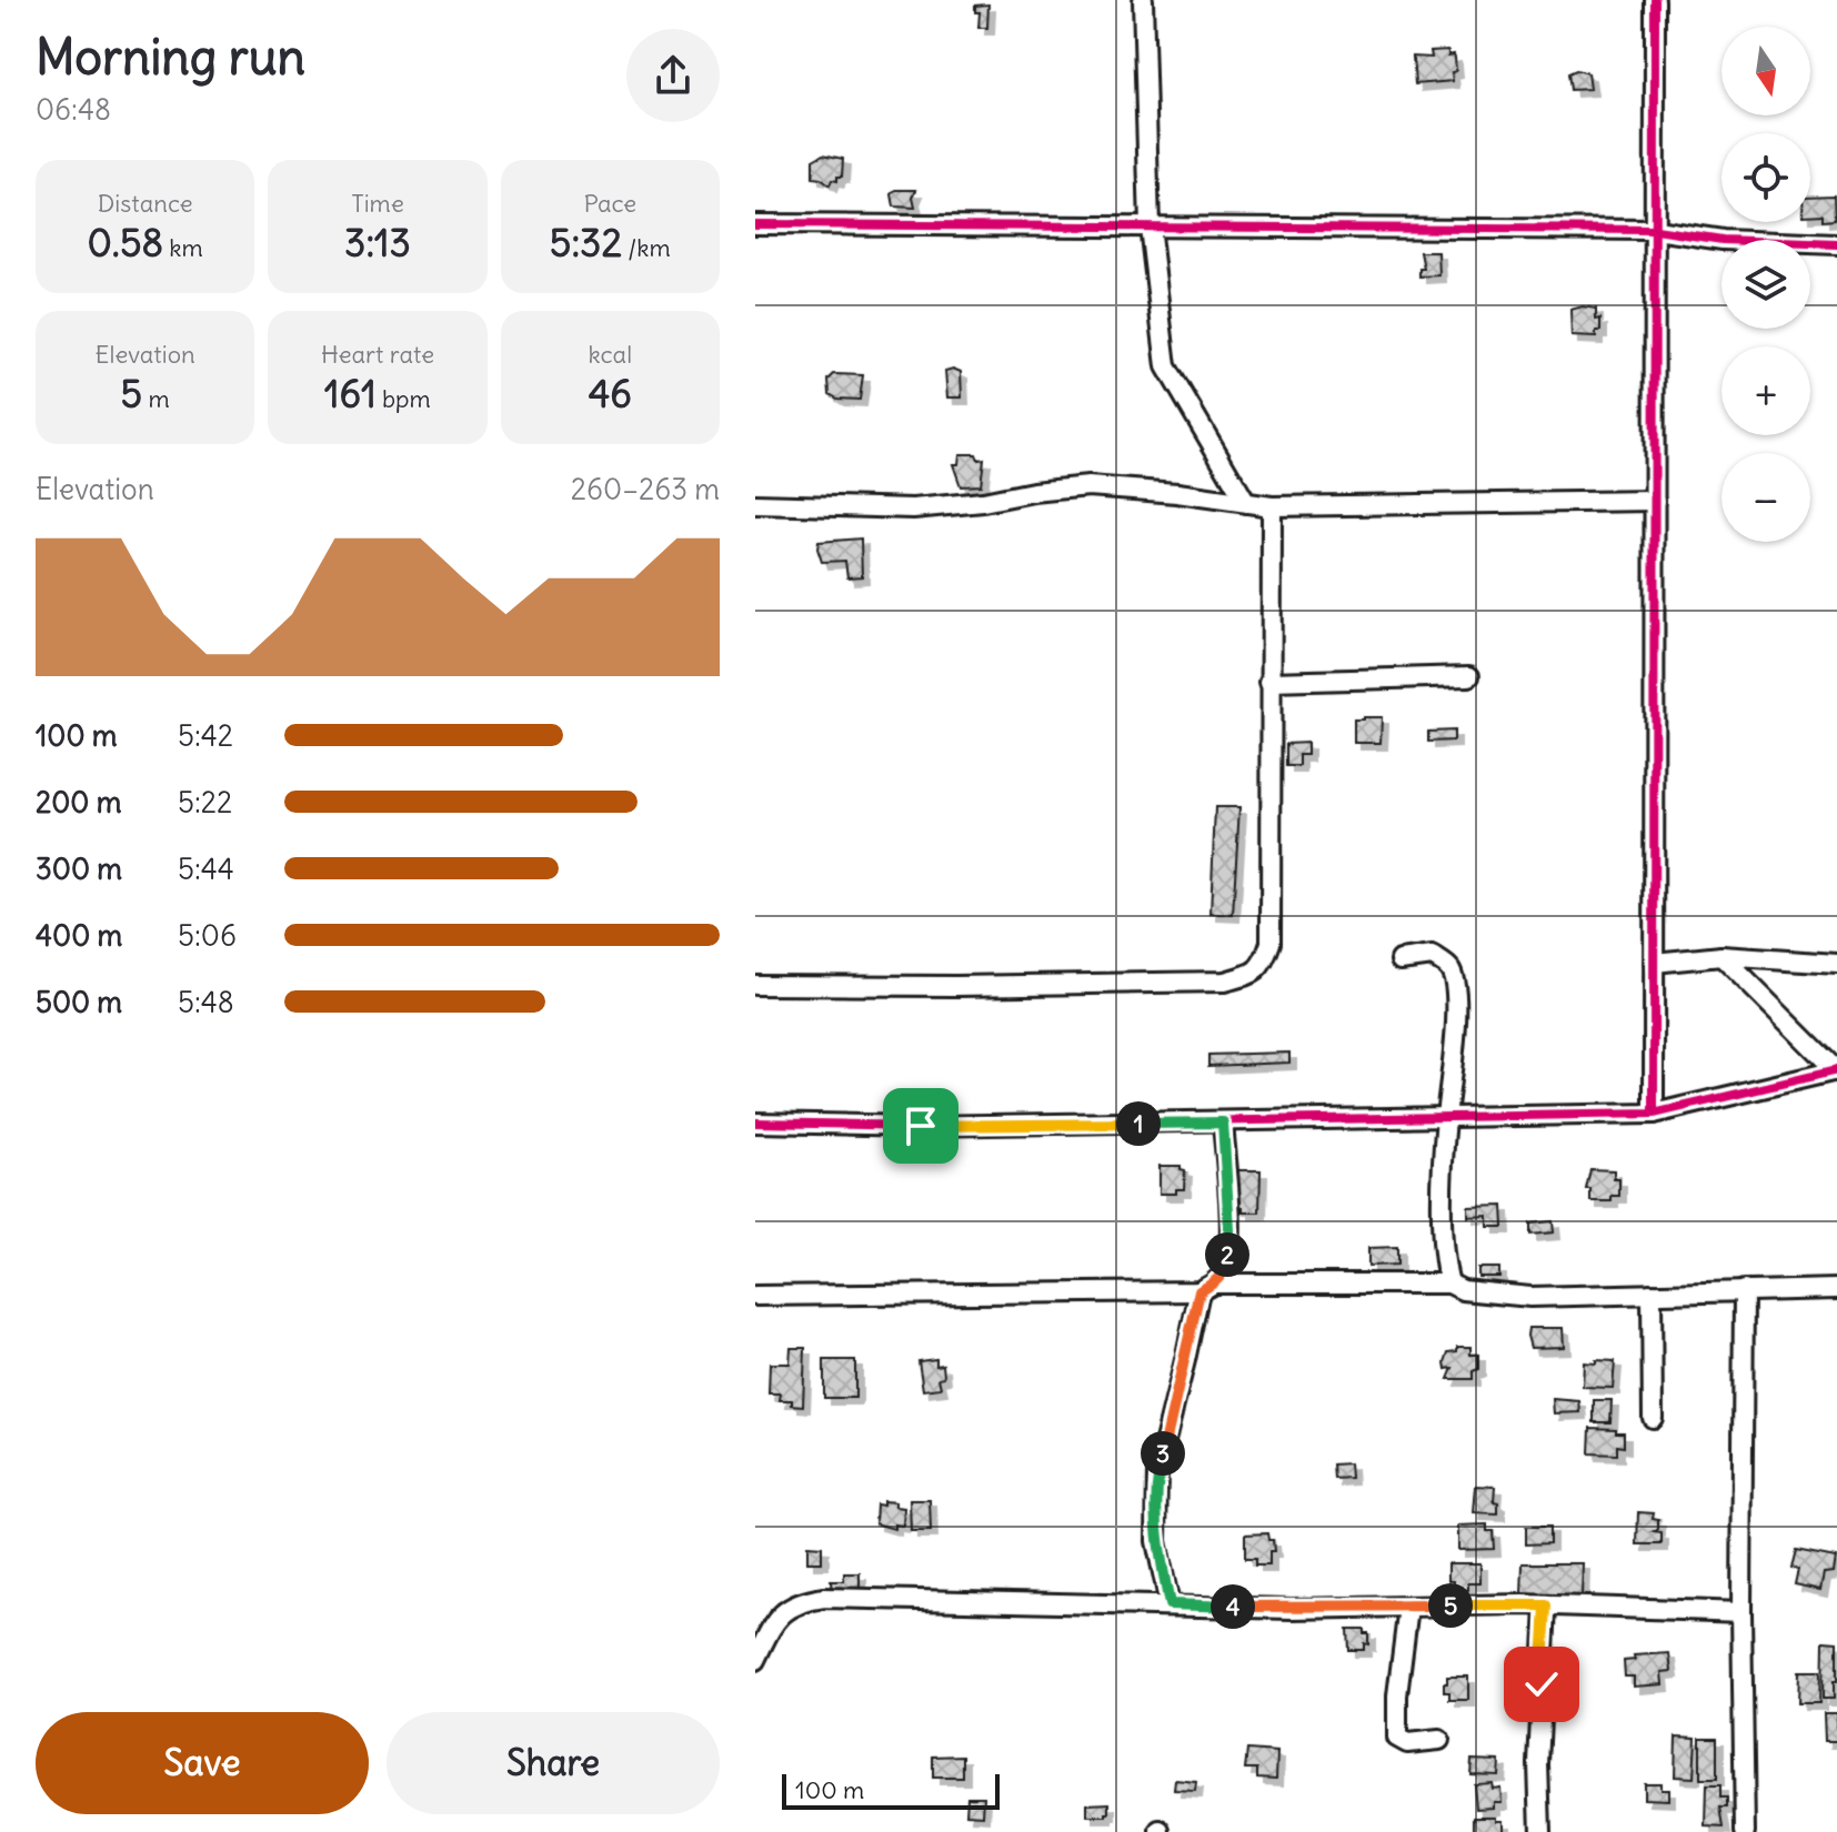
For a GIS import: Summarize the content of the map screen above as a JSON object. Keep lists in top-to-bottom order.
{
  "scale_bar": "100 m",
  "north": "bottom",
  "page": {
    "heading": ["Morning run", "06:48"],
    "map_buttons": ["+", "−"],
    "stats": [
      ["Distance", "0.58 km"],
      ["Time", "3:13"],
      ["Pace", "5:32 /km"],
      ["Elevation", "5 m"],
      ["Heart rate", "161 bpm"],
      ["kcal", "46"]
    ],
    "chart": ["Elevation", "260–263 m"],
    "list": [
      {
        "name": "100 m",
        "note": "5:42"
      },
      {
        "name": "200 m",
        "note": "5:22"
      },
      {
        "name": "300 m",
        "note": "5:44"
      },
      {
        "name": "400 m",
        "note": "5:06"
      },
      {
        "name": "500 m",
        "note": "5:48"
      }
    ],
    "pins": [
      "1",
      "2",
      "3",
      "5",
      "4"
    ],
    "buttons": ["Save", "Share"],
    "scale": "100 m"
  }
}
